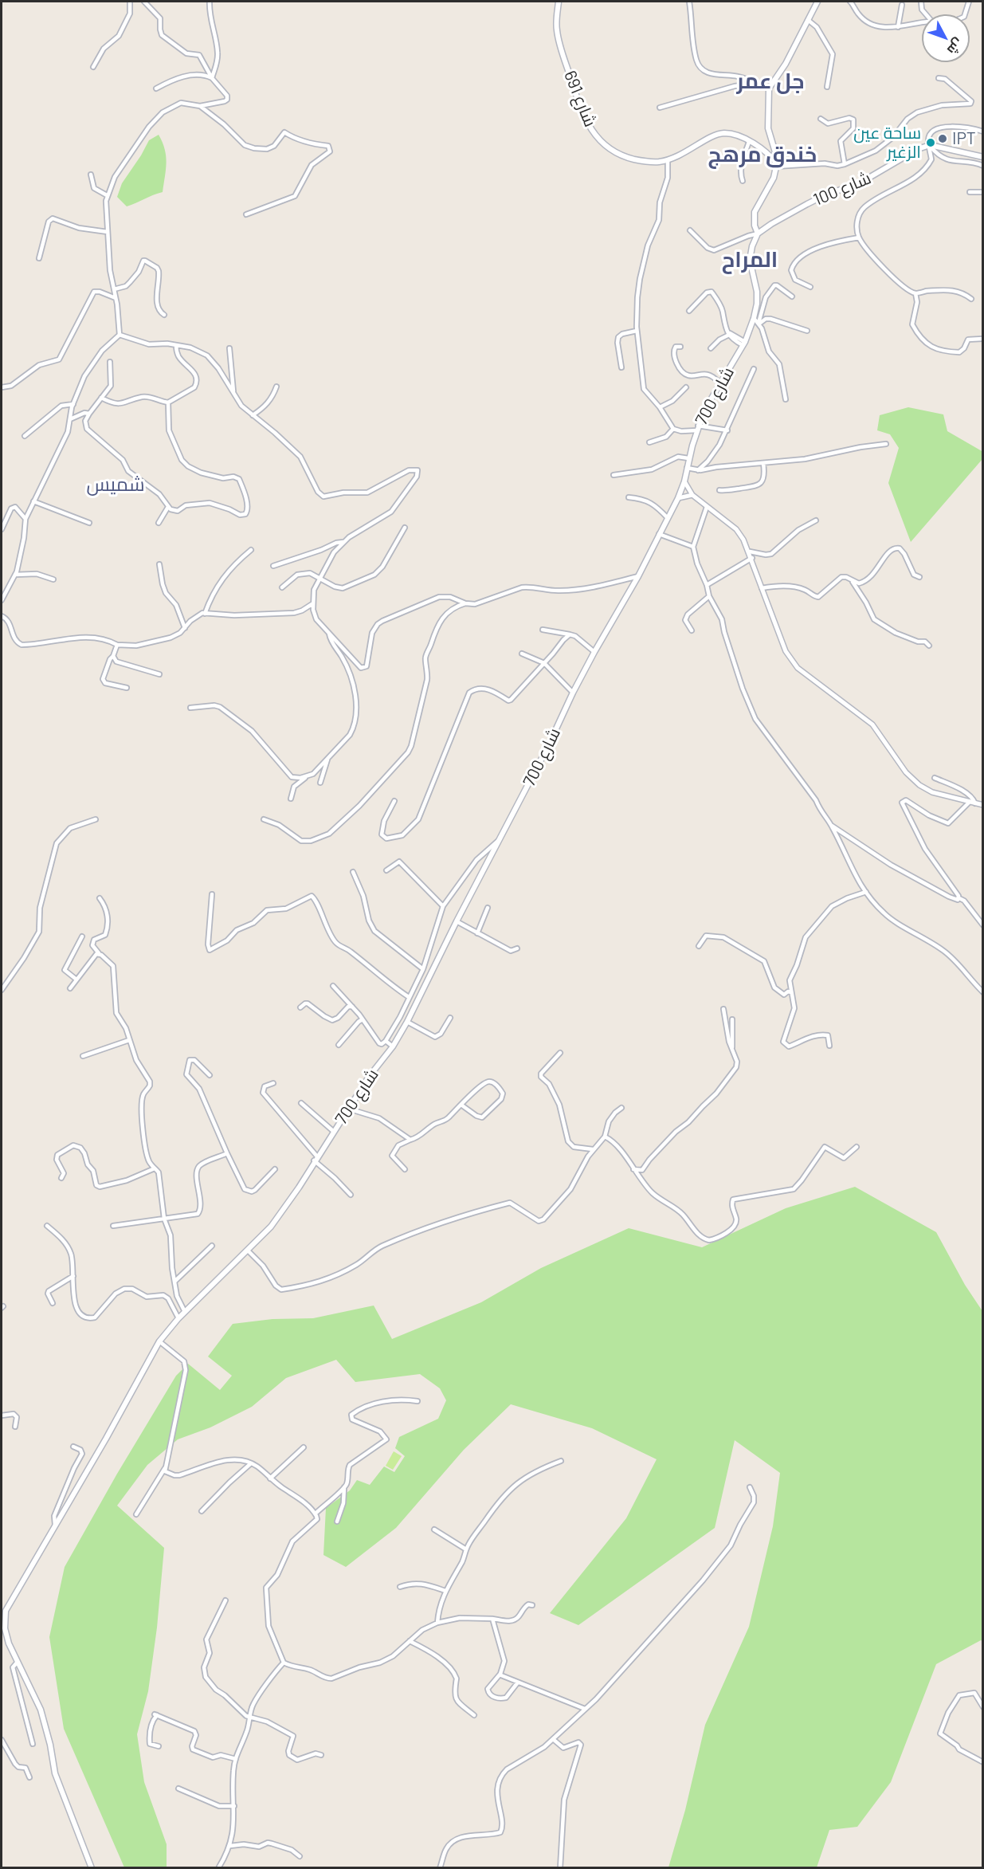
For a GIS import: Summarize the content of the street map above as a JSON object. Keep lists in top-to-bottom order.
{
  "streets": {
    "main road": ["شارع 691", "شارع 100", "شارع 700"]
  },
  "crossings": [
    ["شارع 100", "شارع 700"]
  ],
  "districts": [
    "جل عمر",
    "خندق مرهج",
    "المراح",
    "شميس"
  ],
  "places": ["IPT", "ساحة عين الزغير"],
  "north": "bottom right"
}
